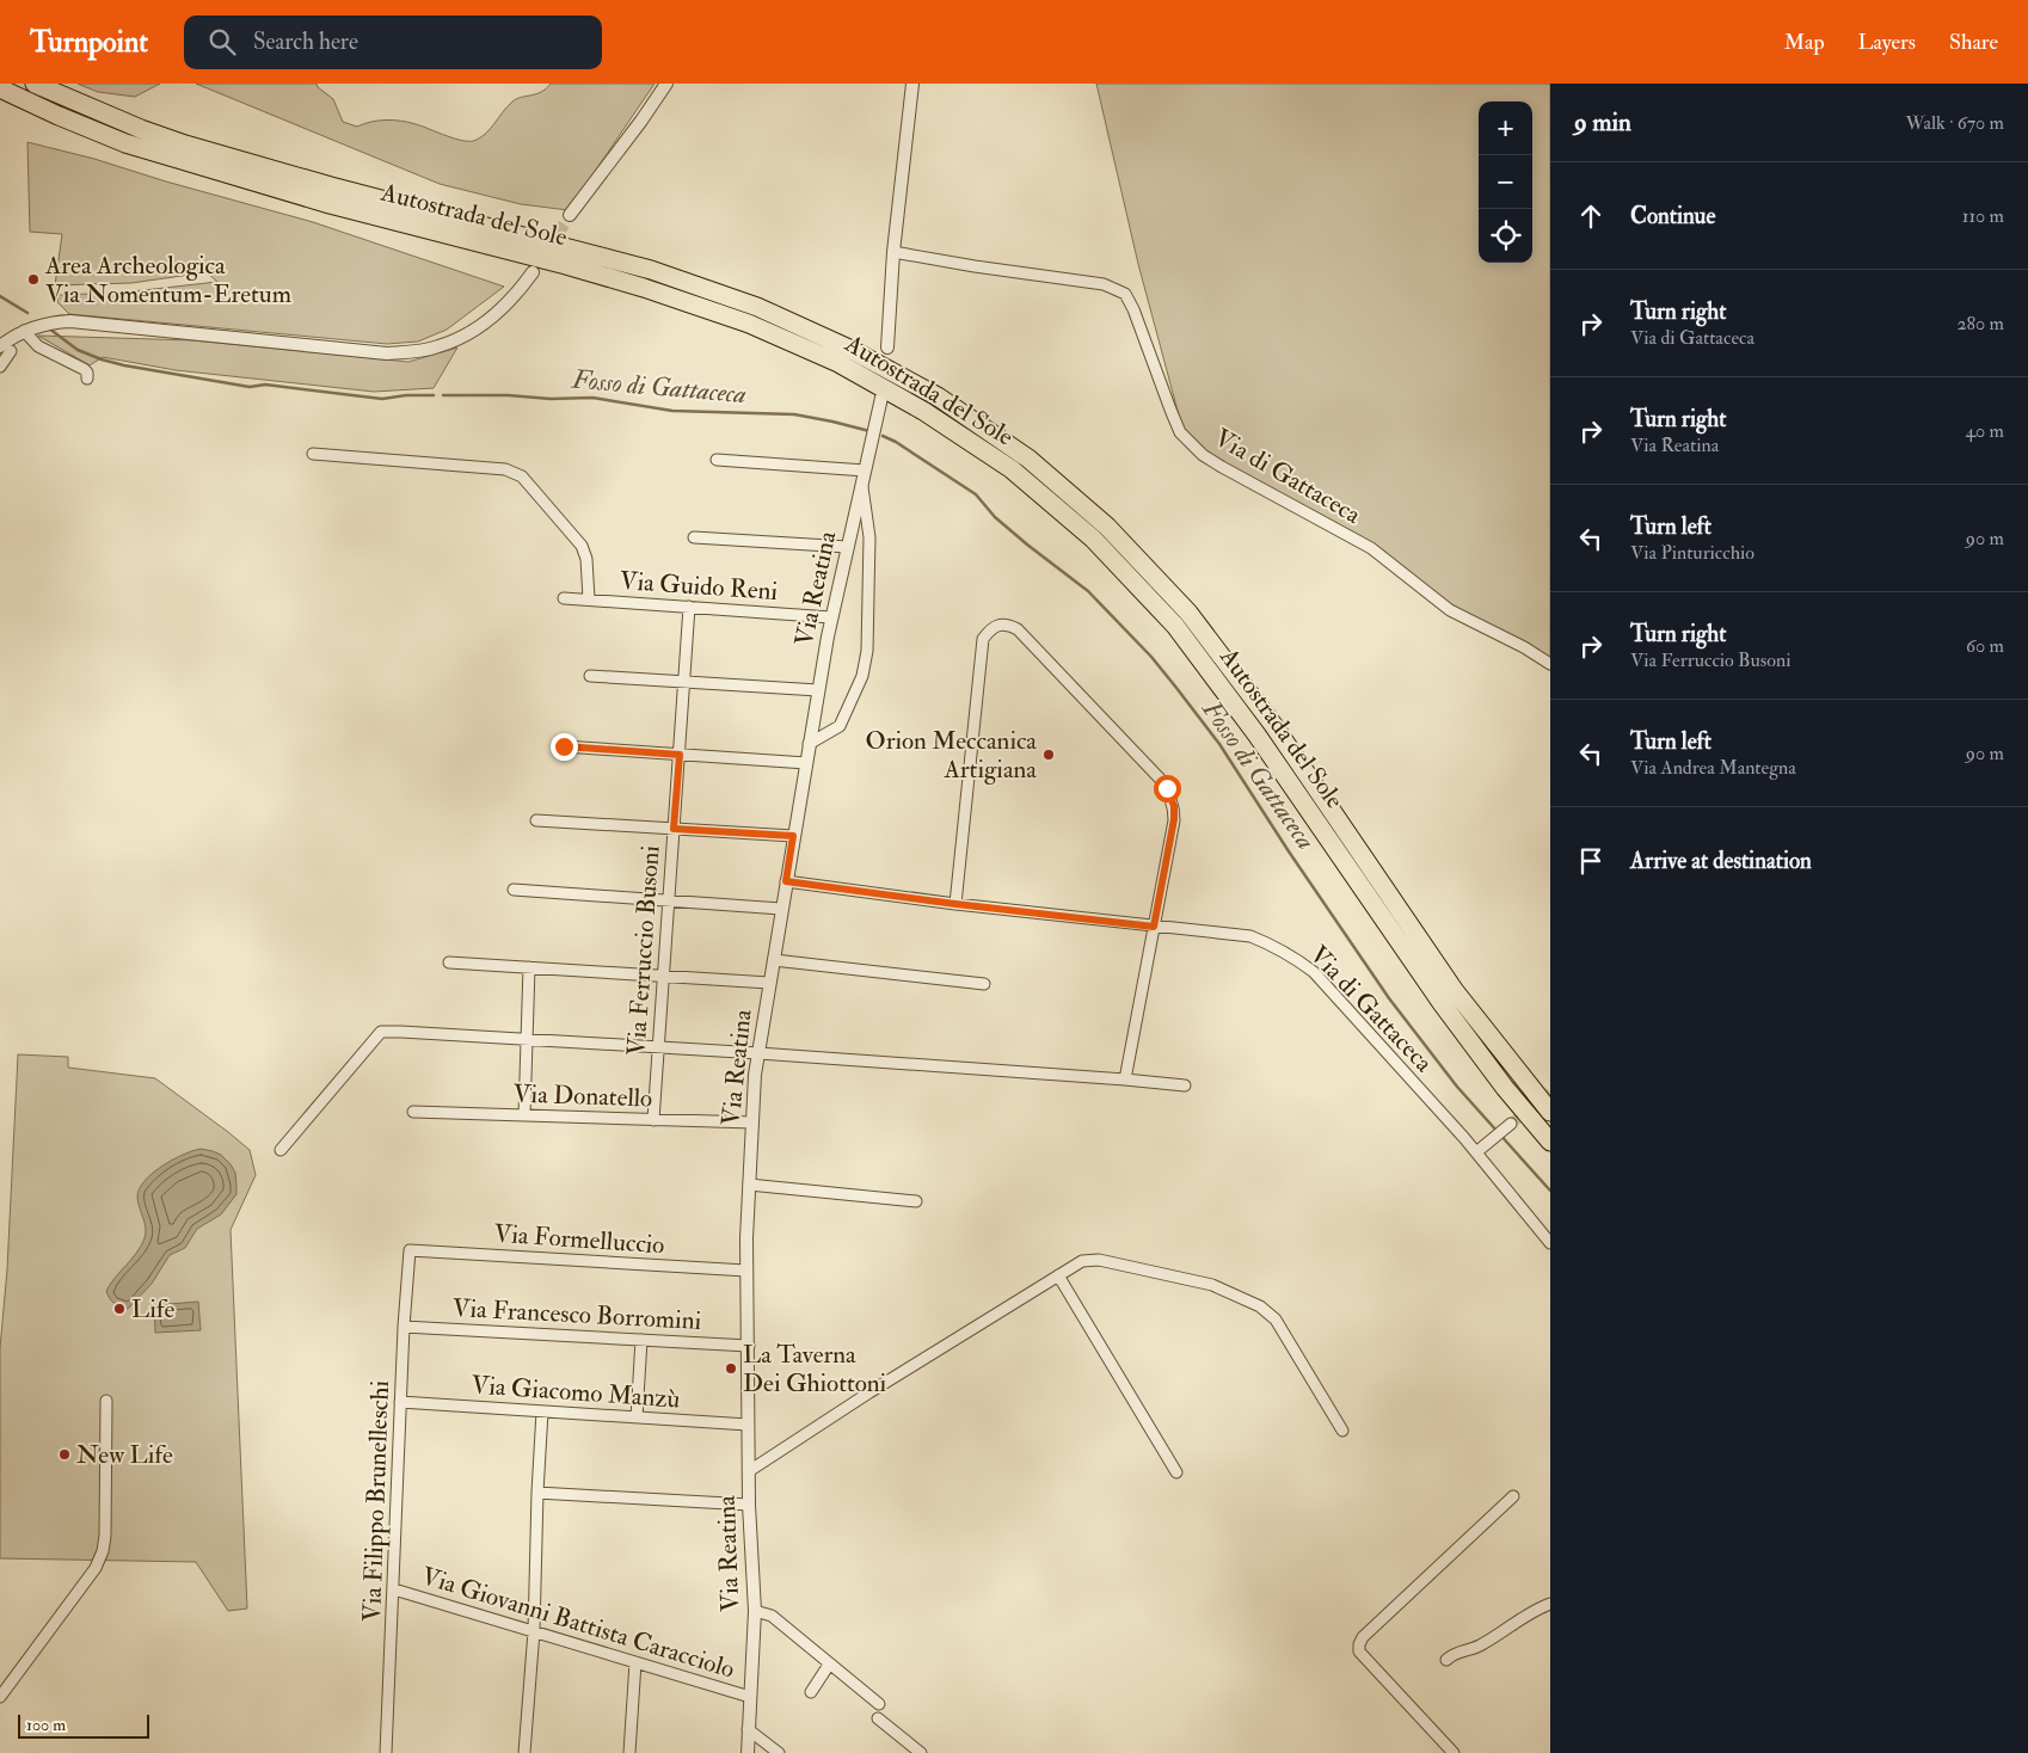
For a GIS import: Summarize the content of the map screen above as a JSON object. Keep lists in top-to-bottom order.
{
  "streets": {
    "highway": ["Autostrada del Sole"],
    "street": [
      "Via di Gattaceca",
      "Via Guido Reni",
      "Via Reatina",
      "Via Ferruccio Busoni",
      "Via Donatello",
      "Via Formelluccio",
      "Via Francesco Borromini",
      "Via Giacomo Manzù",
      "Via Filippo Brunelleschi",
      "Via Giovanni Battista Caracciolo"
    ]
  },
  "crossings": [
    ["Via di Gattaceca", "Via Reatina"],
    ["Via Guido Reni", "Via Reatina"],
    ["Via Guido Reni", "Via Ferruccio Busoni"],
    ["Via Reatina", "Via Donatello"],
    ["Via Reatina", "Via Formelluccio"],
    ["Via Reatina", "Via Francesco Borromini"],
    ["Via Reatina", "Via Giacomo Manzù"],
    ["Via Reatina", "Via Giovanni Battista Caracciolo"],
    ["Via Ferruccio Busoni", "Via Donatello"],
    ["Via Formelluccio", "Via Filippo Brunelleschi"],
    ["Via Francesco Borromini", "Via Filippo Brunelleschi"],
    ["Via Giacomo Manzù", "Via Filippo Brunelleschi"],
    ["Via Filippo Brunelleschi", "Via Giovanni Battista Caracciolo"]
  ],
  "water": ["Fosso di Gattaceca"],
  "places": [
    "Area Archeologica Via Nomentum-Eretum",
    "Orion Meccanica Artigiana",
    "Life",
    "La Taverna Dei Ghiottoni",
    "New Life"
  ],
  "scale_bar": "100 m",
  "page": {
    "header": "Turnpoint",
    "search": "Search here",
    "nav": ["Map", "Layers", "Share"],
    "heading": ["9 min", "Walk · 670 m"],
    "map_buttons": ["+", "−"],
    "list": [
      ["Continue", "110 m"],
      ["Turn right", "Via di Gattaceca", "280 m"],
      ["Turn right", "Via Reatina", "40 m"],
      ["Turn left", "Via Pinturicchio", "90 m"],
      ["Turn right", "Via Ferruccio Busoni", "60 m"],
      ["Turn left", "Via Andrea Mantegna", "90 m"],
      "Arrive at destination"
    ],
    "scale": "100 m"
  }
}
